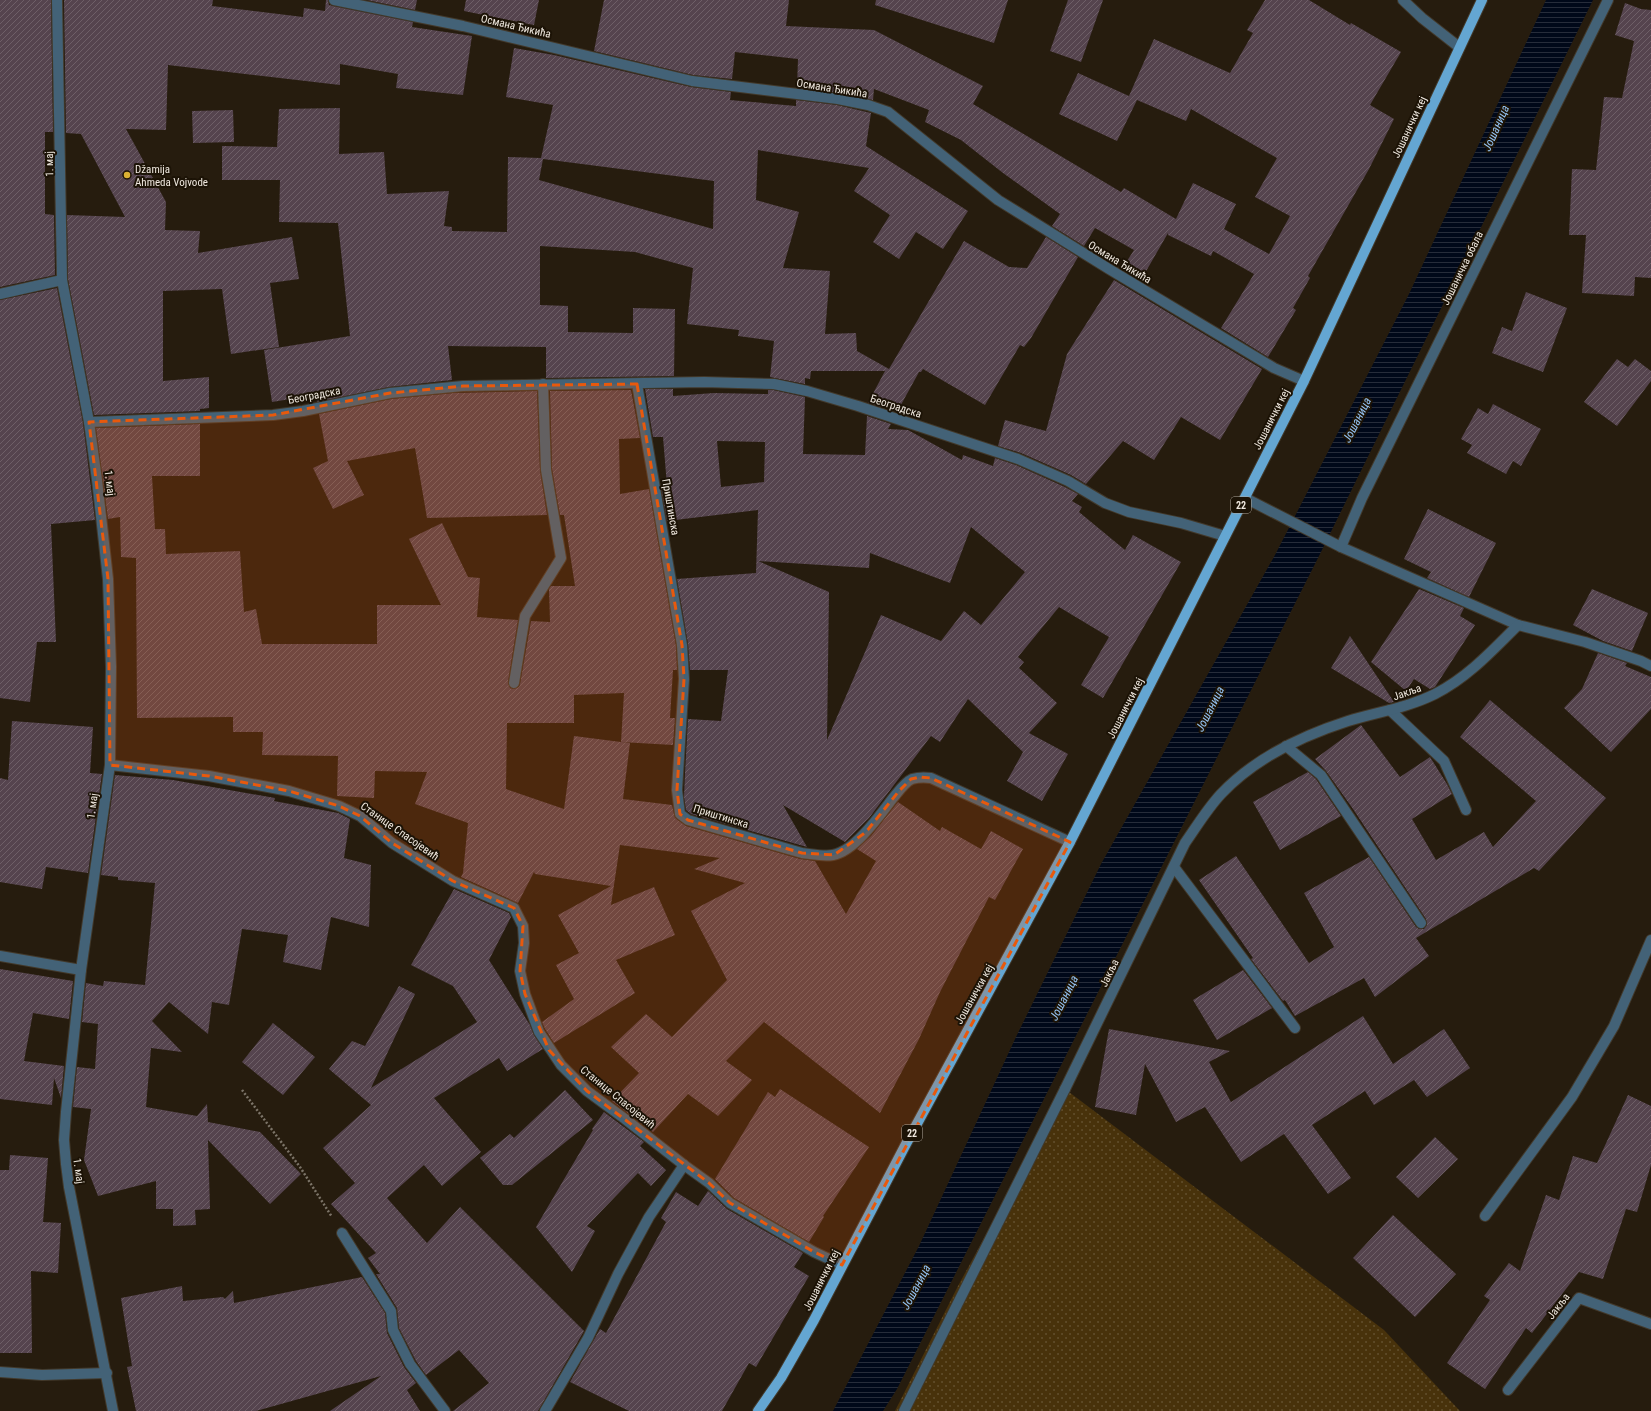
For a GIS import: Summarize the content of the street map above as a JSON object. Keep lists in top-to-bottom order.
{
  "streets": {
    "main road": ["Јошанички кеј", "22"],
    "street": [
      "Османа Ђикића",
      "1. мај",
      "Јошаничка обала",
      "Београдска",
      "Приштинска",
      "Јакља",
      "Станице Спасојевић"
    ]
  },
  "crossings": [
    ["Османа Ђикића", "Јошанички кеј"],
    ["Јошанички кеј", "Београдска"],
    ["Јошанички кеј", "Приштинска"],
    ["Јошанички кеј", "Станице Спасојевић"],
    ["1. мај", "Београдска"],
    ["1. мај", "Станице Спасојевић"],
    ["Београдска", "Приштинска"]
  ],
  "water": ["Јошаница"],
  "places": ["Džamija Ahmeda Vojvode"]
}
